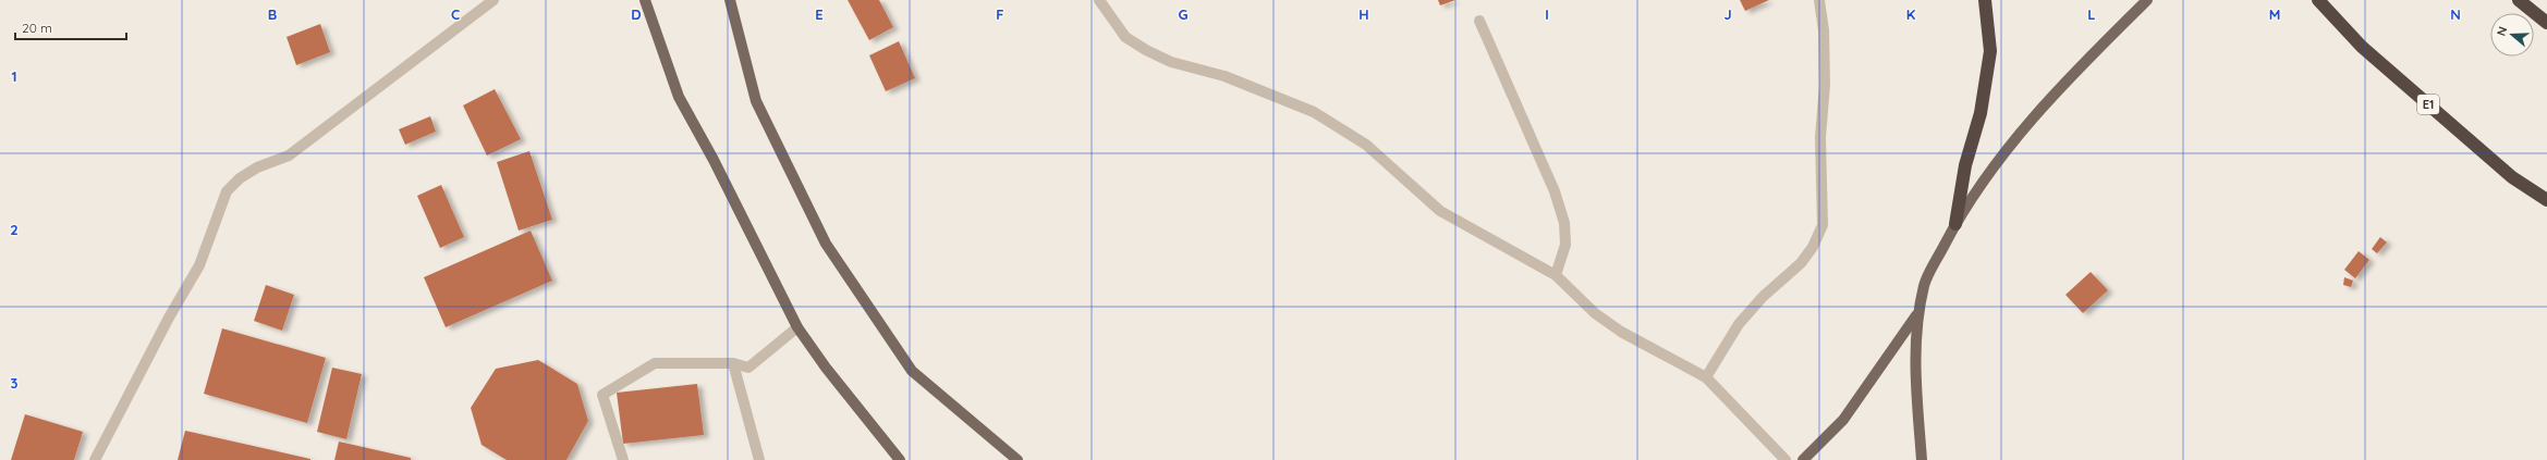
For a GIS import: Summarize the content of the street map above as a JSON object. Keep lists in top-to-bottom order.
{
  "streets": {
    "highway": ["E1"]
  },
  "scale_bar": "20 m",
  "north": "left",
  "grid": {
    "columns": [
      "B",
      "C",
      "D",
      "E",
      "F",
      "G",
      "H",
      "I",
      "J",
      "K",
      "L",
      "M",
      "N"
    ],
    "rows": ["1", "2", "3"]
  }
}
